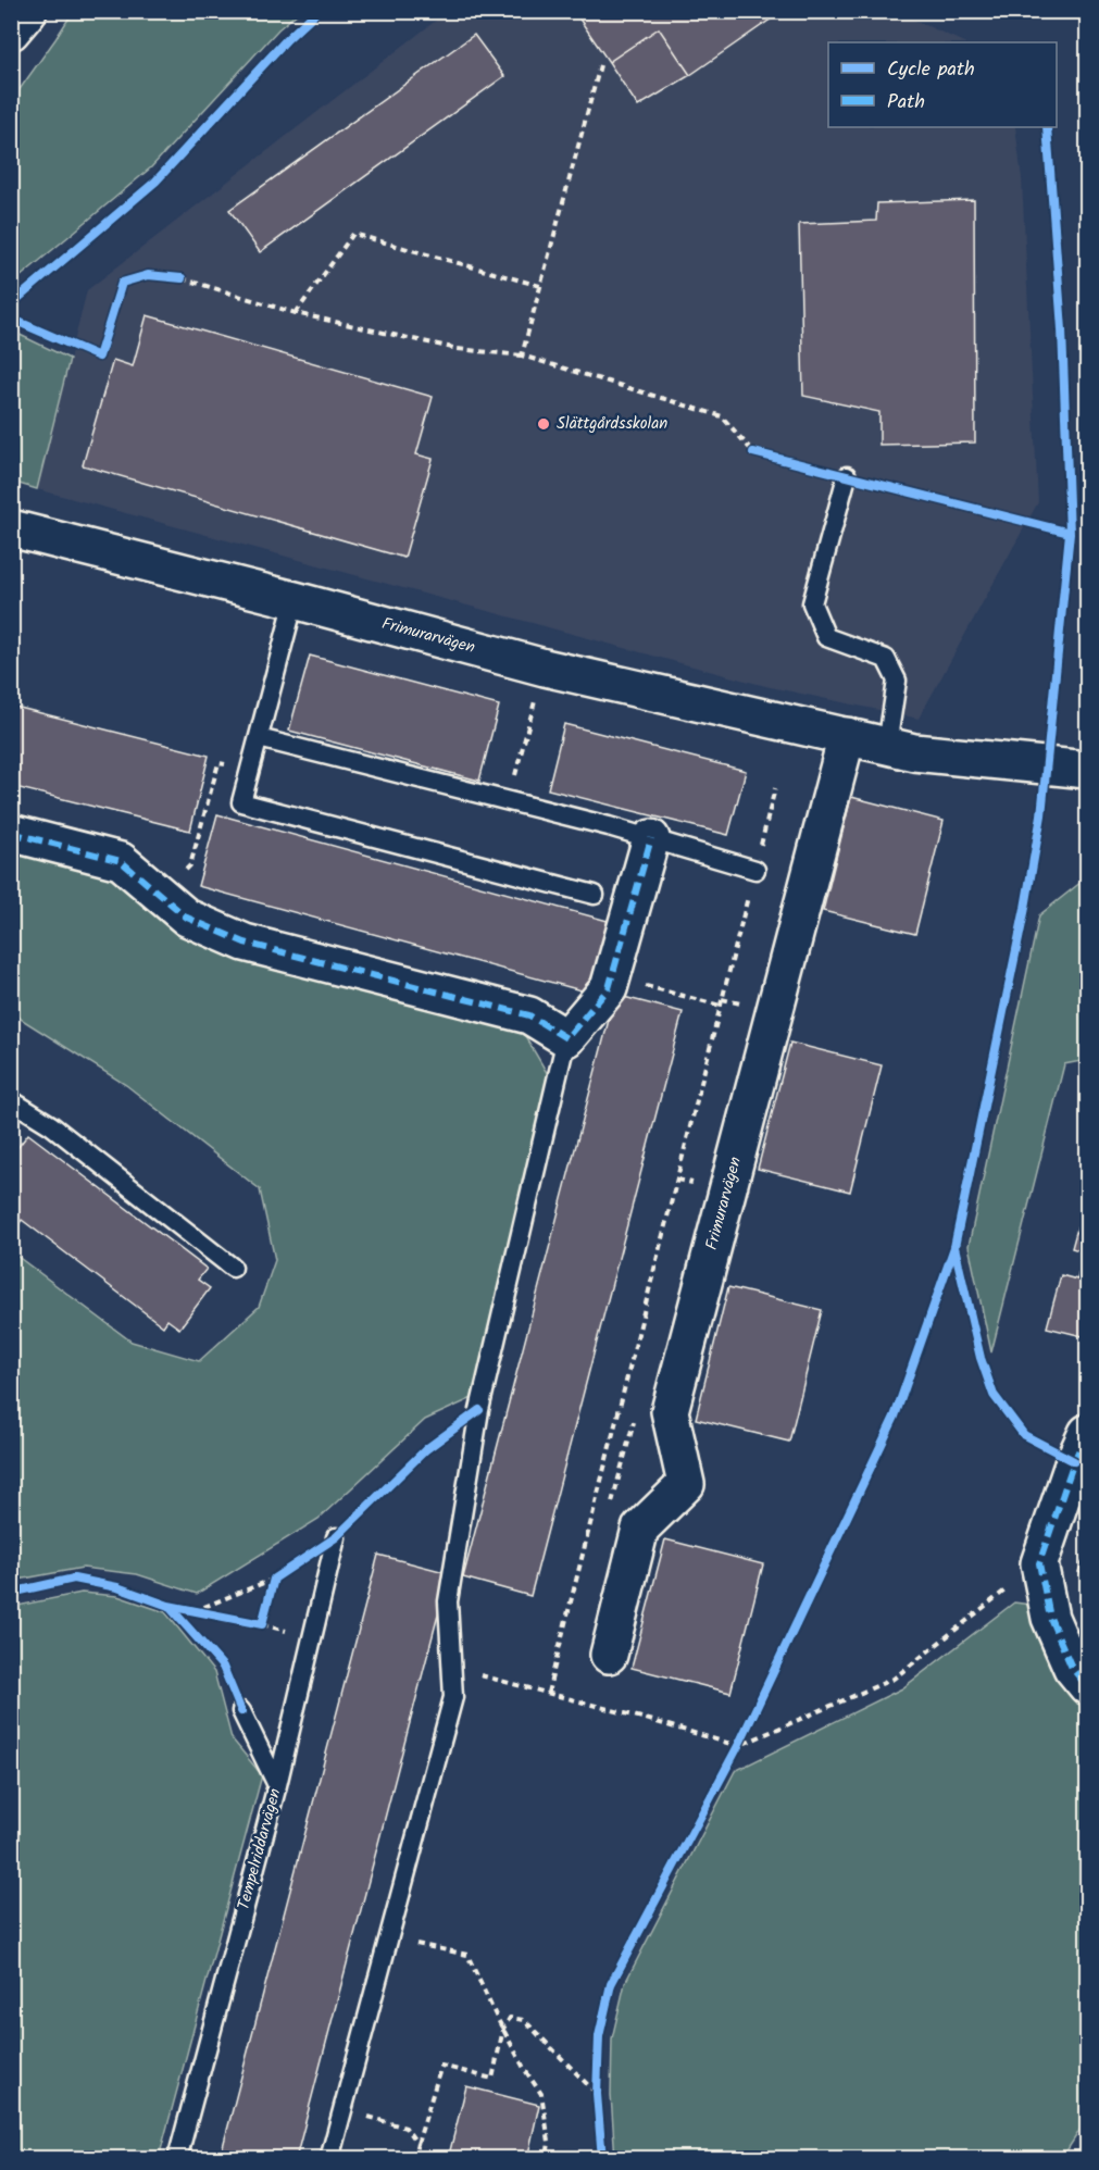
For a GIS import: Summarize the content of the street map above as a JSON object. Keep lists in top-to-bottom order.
{
  "streets": {
    "street": ["Frimurarvägen"],
    "lane": ["Tempelriddarvägen"]
  },
  "places": ["Slättgårdsskolan"],
  "legend": ["Cycle path", "Path"]
}
